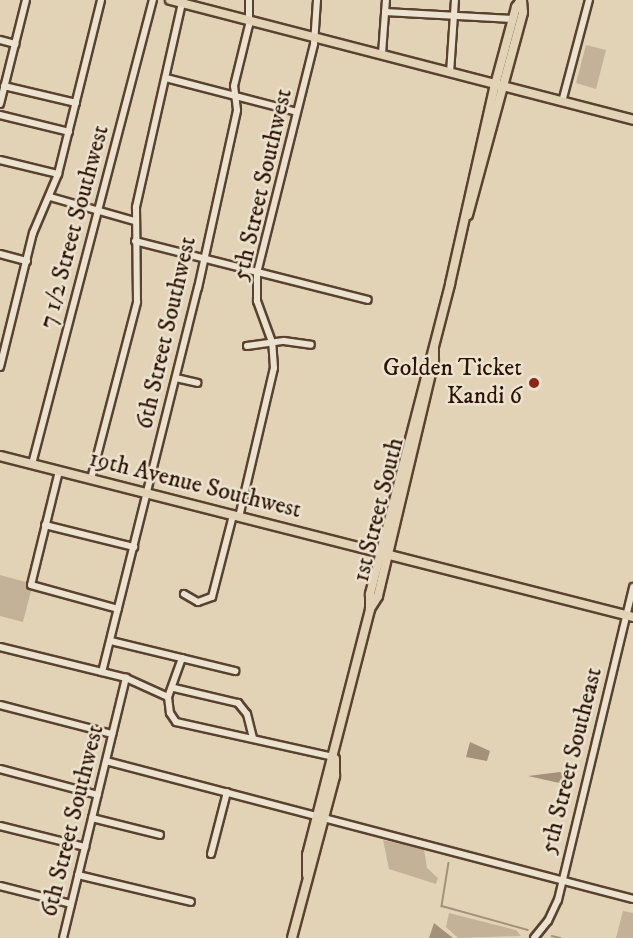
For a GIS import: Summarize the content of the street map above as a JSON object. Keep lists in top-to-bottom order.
{
  "streets": {
    "main road": ["19th Avenue Southwest", "1st Street South"],
    "street": [
      "5th Street Southwest",
      "7 1/2 Street Southwest",
      "6th Street Southwest",
      "5th Street Southeast"
    ]
  },
  "crossings": [
    ["5th Street Southwest", "19th Avenue Southwest"],
    ["7 1/2 Street Southwest", "19th Avenue Southwest"],
    ["6th Street Southwest", "19th Avenue Southwest"],
    ["19th Avenue Southwest", "1st Street South"],
    ["19th Avenue Southwest", "5th Street Southeast"]
  ],
  "places": ["Golden Ticket Kandi 6"]
}
